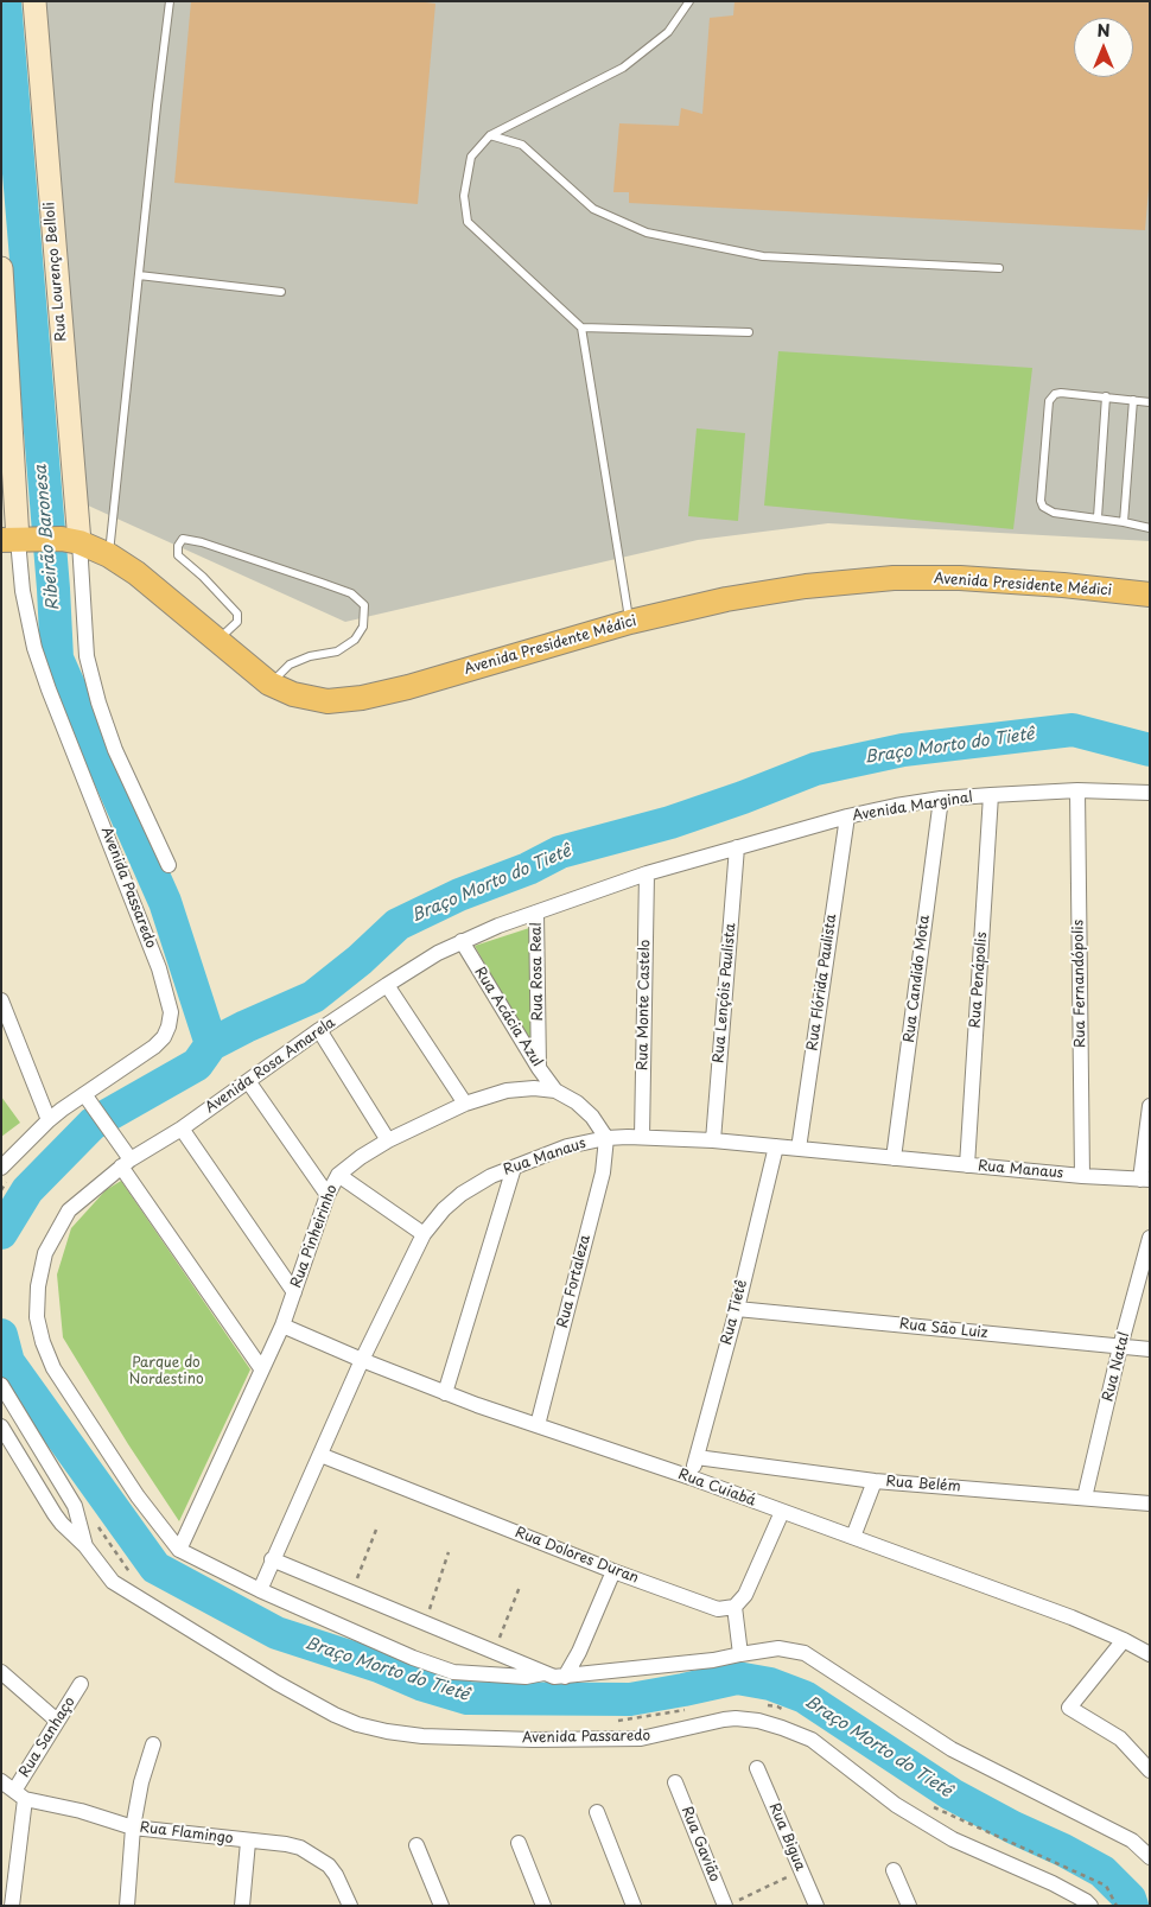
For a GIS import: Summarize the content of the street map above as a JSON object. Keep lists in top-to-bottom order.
{
  "streets": {
    "main road": ["Avenida Presidente Médici"],
    "street": [
      "Rua Lourenço Belloli",
      "Avenida Marginal",
      "Avenida Passaredo",
      "Rua Rosa Real",
      "Rua Candido Mota",
      "Rua Penápolis",
      "Rua Flórida Paulista",
      "Rua Fernandópolis",
      "Rua Lençóis Paulista",
      "Rua Monte Castelo",
      "Rua Acácia Azul",
      "Avenida Rosa Amarela",
      "Rua Manaus",
      "Rua Pinheirinho",
      "Rua Fortaleza",
      "Rua Tietê",
      "Rua São Luiz",
      "Rua Natal",
      "Rua Belém",
      "Rua Cuiabá",
      "Rua Dolores Duran",
      "Rua Sanhaço",
      "Rua Flamingo",
      "Rua Bigua",
      "Rua Gavião"
    ]
  },
  "crossings": [
    ["Rua Lourenço Belloli", "Avenida Presidente Médici"],
    ["Avenida Presidente Médici", "Avenida Passaredo"],
    ["Avenida Marginal", "Rua Candido Mota"],
    ["Avenida Marginal", "Rua Penápolis"],
    ["Avenida Marginal", "Rua Flórida Paulista"],
    ["Avenida Marginal", "Rua Fernandópolis"],
    ["Avenida Marginal", "Rua Lençóis Paulista"],
    ["Avenida Marginal", "Rua Monte Castelo"],
    ["Avenida Marginal", "Avenida Rosa Amarela"],
    ["Rua Rosa Real", "Rua Acácia Azul"],
    ["Rua Rosa Real", "Avenida Rosa Amarela"],
    ["Rua Candido Mota", "Rua Manaus"],
    ["Rua Penápolis", "Rua Manaus"],
    ["Rua Flórida Paulista", "Rua Manaus"],
    ["Rua Fernandópolis", "Rua Manaus"],
    ["Rua Lençóis Paulista", "Rua Manaus"],
    ["Rua Monte Castelo", "Avenida Rosa Amarela"],
    ["Rua Monte Castelo", "Rua Manaus"],
    ["Rua Acácia Azul", "Avenida Rosa Amarela"],
    ["Rua Acácia Azul", "Rua Pinheirinho"],
    ["Avenida Rosa Amarela", "Rua Pinheirinho"],
    ["Rua Manaus", "Rua Pinheirinho"],
    ["Rua Manaus", "Rua Fortaleza"],
    ["Rua Manaus", "Rua Tietê"],
    ["Rua Manaus", "Rua Cuiabá"],
    ["Rua Manaus", "Rua Dolores Duran"],
    ["Rua Pinheirinho", "Rua Fortaleza"],
    ["Rua Pinheirinho", "Rua Cuiabá"],
    ["Rua Fortaleza", "Rua Cuiabá"],
    ["Rua Tietê", "Rua São Luiz"],
    ["Rua Tietê", "Rua Belém"],
    ["Rua Tietê", "Rua Cuiabá"],
    ["Rua São Luiz", "Rua Natal"],
    ["Rua Natal", "Rua Belém"],
    ["Rua Sanhaço", "Rua Flamingo"]
  ],
  "water": ["Ribeirão Baronesa", "Braço Morto do Tietê"],
  "parks": ["Parque do Nordestino"],
  "north": "top"
}
